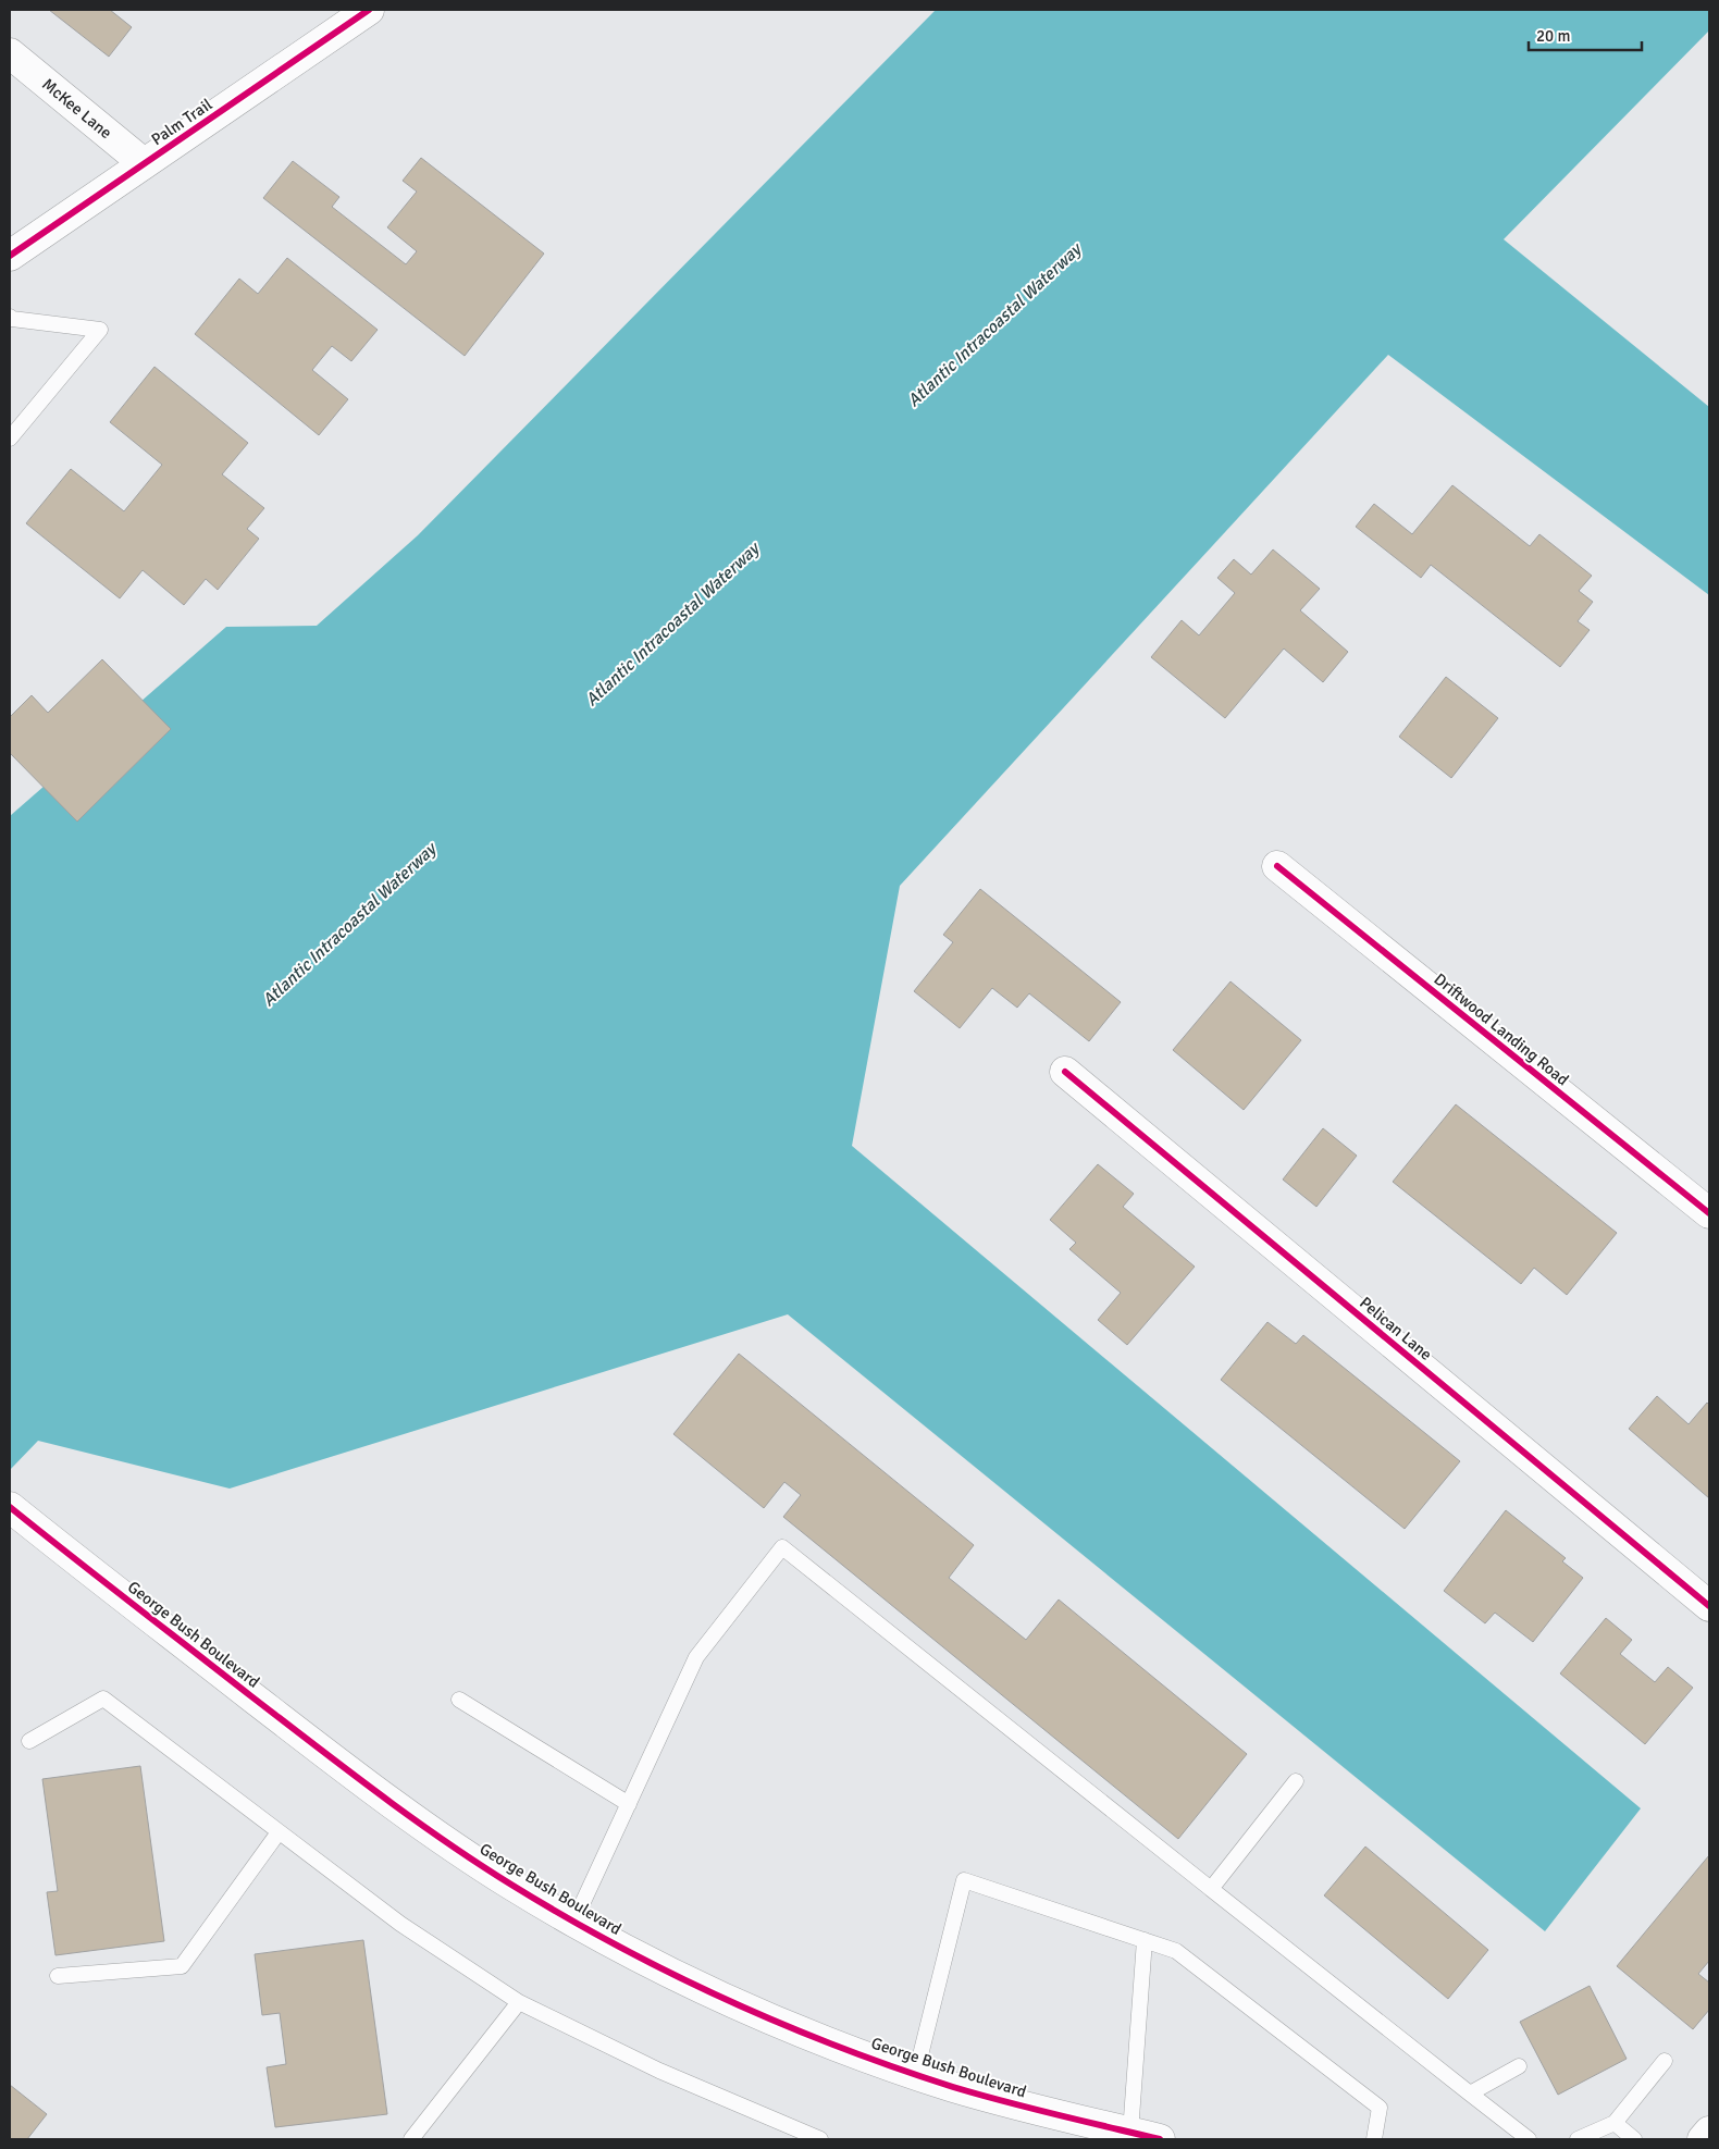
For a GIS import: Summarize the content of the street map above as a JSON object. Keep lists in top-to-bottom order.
{
  "streets": {
    "street": [
      "McKee Lane",
      "Palm Trail",
      "Driftwood Landing Road",
      "Pelican Lane",
      "George Bush Boulevard"
    ]
  },
  "crossings": [
    ["McKee Lane", "Palm Trail"]
  ],
  "water": ["Atlantic Intracoastal Waterway"],
  "scale_bar": "20 m"
}
